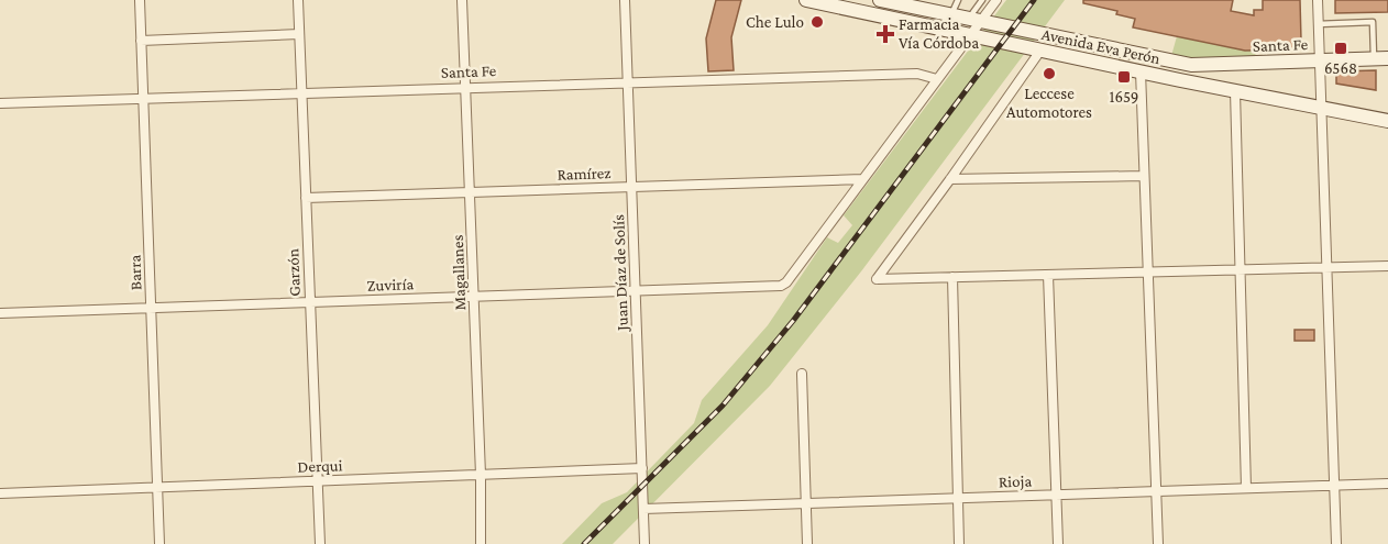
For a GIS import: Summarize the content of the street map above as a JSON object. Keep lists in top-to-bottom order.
{
  "streets": {
    "main road": ["Santa Fe", "Avenida Eva Perón"],
    "street": [
      "Ramírez",
      "Barra",
      "Garzón",
      "Magallanes",
      "Juan Díaz de Solís",
      "Zuviría",
      "Derqui",
      "Rioja"
    ]
  },
  "crossings": [
    ["Santa Fe", "Avenida Eva Perón"],
    ["Santa Fe", "Barra"],
    ["Santa Fe", "Garzón"],
    ["Santa Fe", "Magallanes"],
    ["Santa Fe", "Juan Díaz de Solís"],
    ["Ramírez", "Garzón"],
    ["Ramírez", "Magallanes"],
    ["Ramírez", "Juan Díaz de Solís"],
    ["Ramírez", "Zuviría"],
    ["Barra", "Zuviría"],
    ["Barra", "Derqui"],
    ["Garzón", "Zuviría"],
    ["Garzón", "Derqui"],
    ["Magallanes", "Zuviría"],
    ["Magallanes", "Derqui"],
    ["Juan Díaz de Solís", "Zuviría"],
    ["Juan Díaz de Solís", "Derqui"],
    ["Juan Díaz de Solís", "Rioja"]
  ],
  "places": {
    "other": ["Che Lulo", "Leccese Automotores"],
    "health": ["Farmacia Vía Córdoba"],
    "transit": ["6568", "1659"]
  }
}
